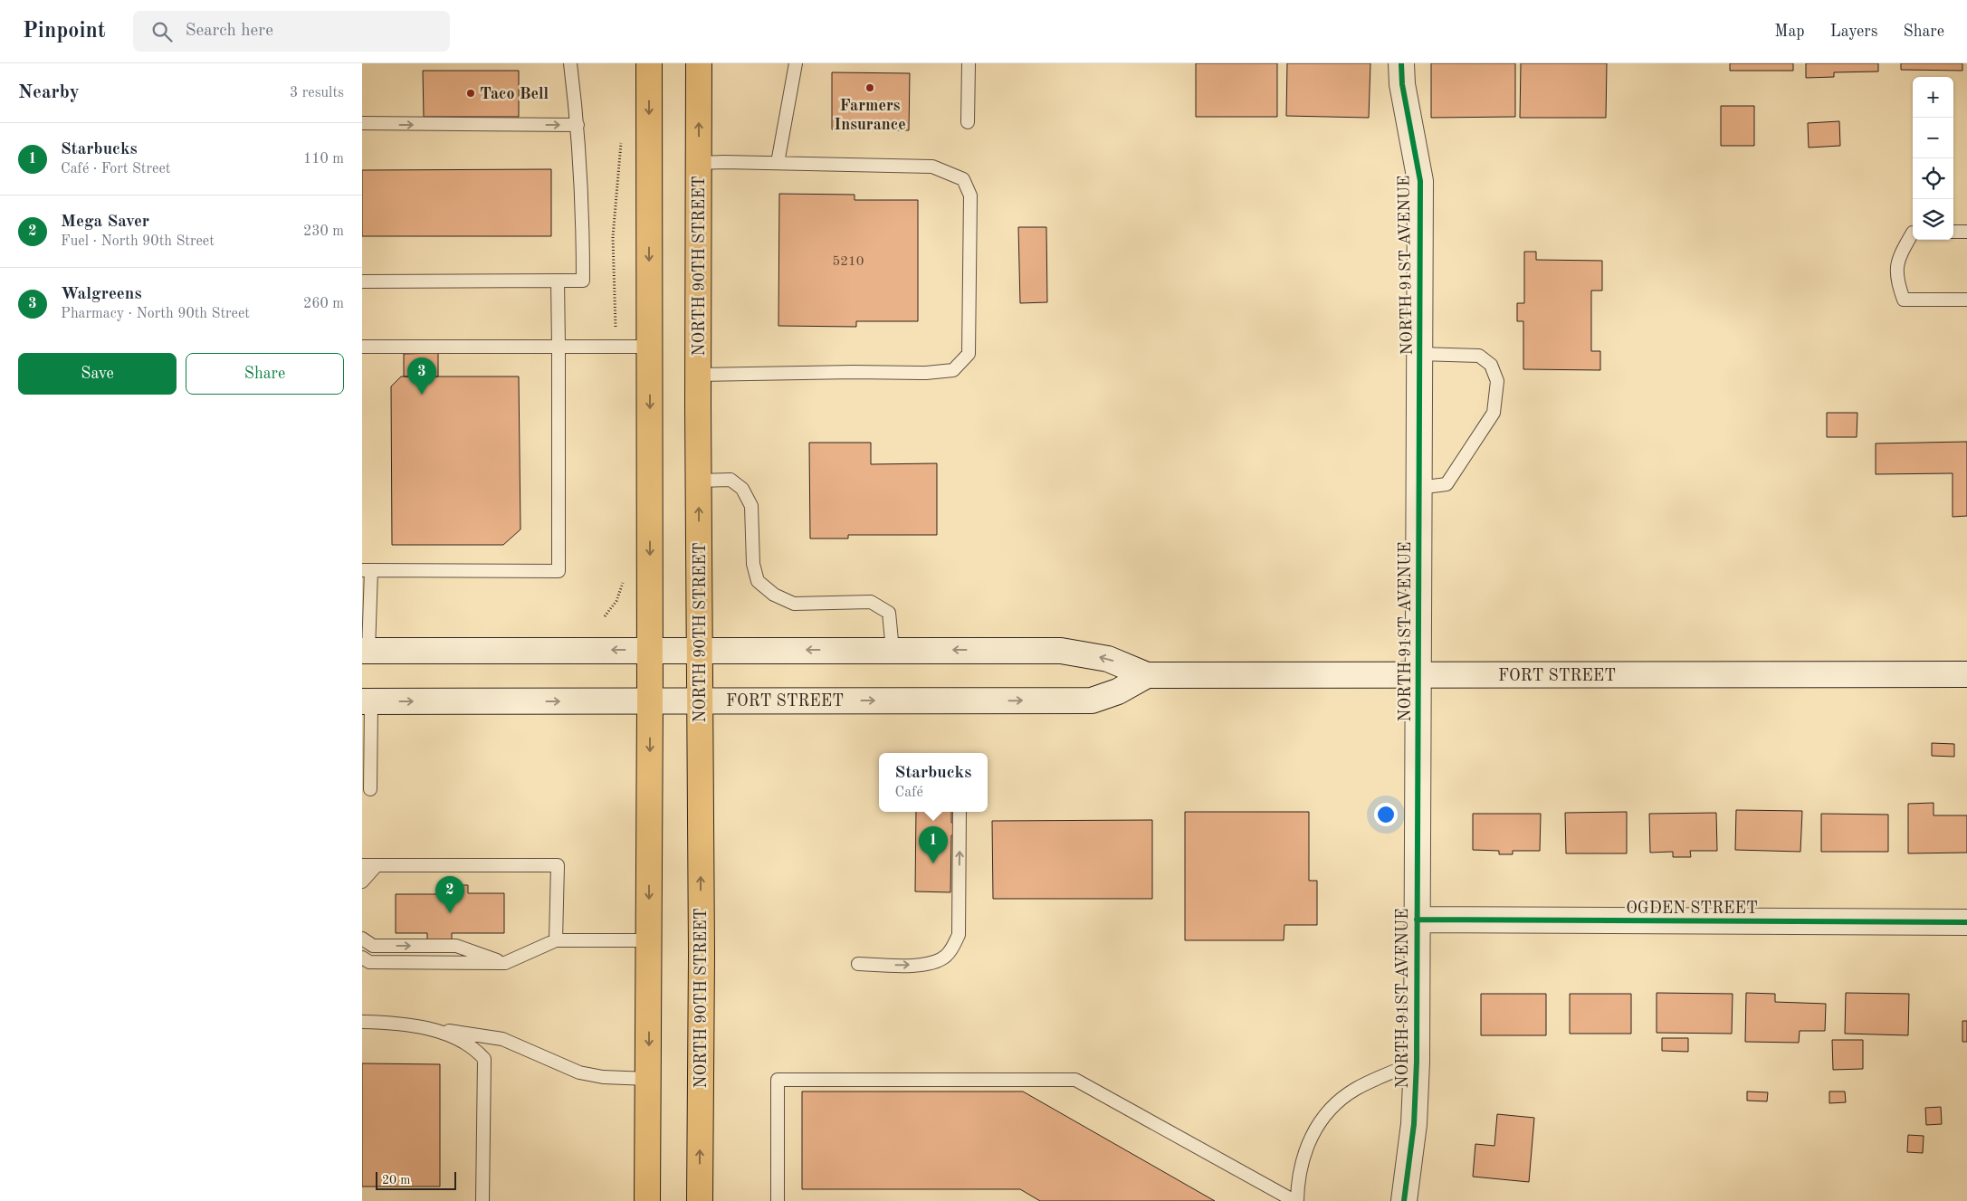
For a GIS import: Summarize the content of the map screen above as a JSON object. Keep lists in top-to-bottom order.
{
  "streets": {
    "main road": [
      "NORTH 91ST AVENUE",
      "NORTH 90TH STREET",
      "FORT STREET",
      "OGDEN STREET"
    ]
  },
  "crossings": [
    ["NORTH 91ST AVENUE", "FORT STREET"],
    ["NORTH 91ST AVENUE", "OGDEN STREET"],
    ["NORTH 90TH STREET", "FORT STREET"]
  ],
  "places": ["Farmers Insurance", "Taco Bell"],
  "house_numbers": ["5210"],
  "scale_bar": "20 m",
  "page": {
    "header": "Pinpoint",
    "search": "Search here",
    "nav": ["Map", "Layers", "Share"],
    "heading": ["Nearby", "3 results"],
    "map_buttons": ["+", "−"],
    "list": [
      {
        "mark": "1",
        "name": "Starbucks",
        "note": "Café · Fort Street",
        "value": "110 m"
      },
      {
        "mark": "2",
        "name": "Mega Saver",
        "note": "Fuel · North 90th Street",
        "value": "230 m"
      },
      {
        "mark": "3",
        "name": "Walgreens",
        "note": "Pharmacy · North 90th Street",
        "value": "260 m"
      }
    ],
    "buttons": ["Save", "Share"],
    "pins": ["3", "1", "2"],
    "popup": ["Starbucks", "Café"],
    "scale": "20 m"
  }
}
